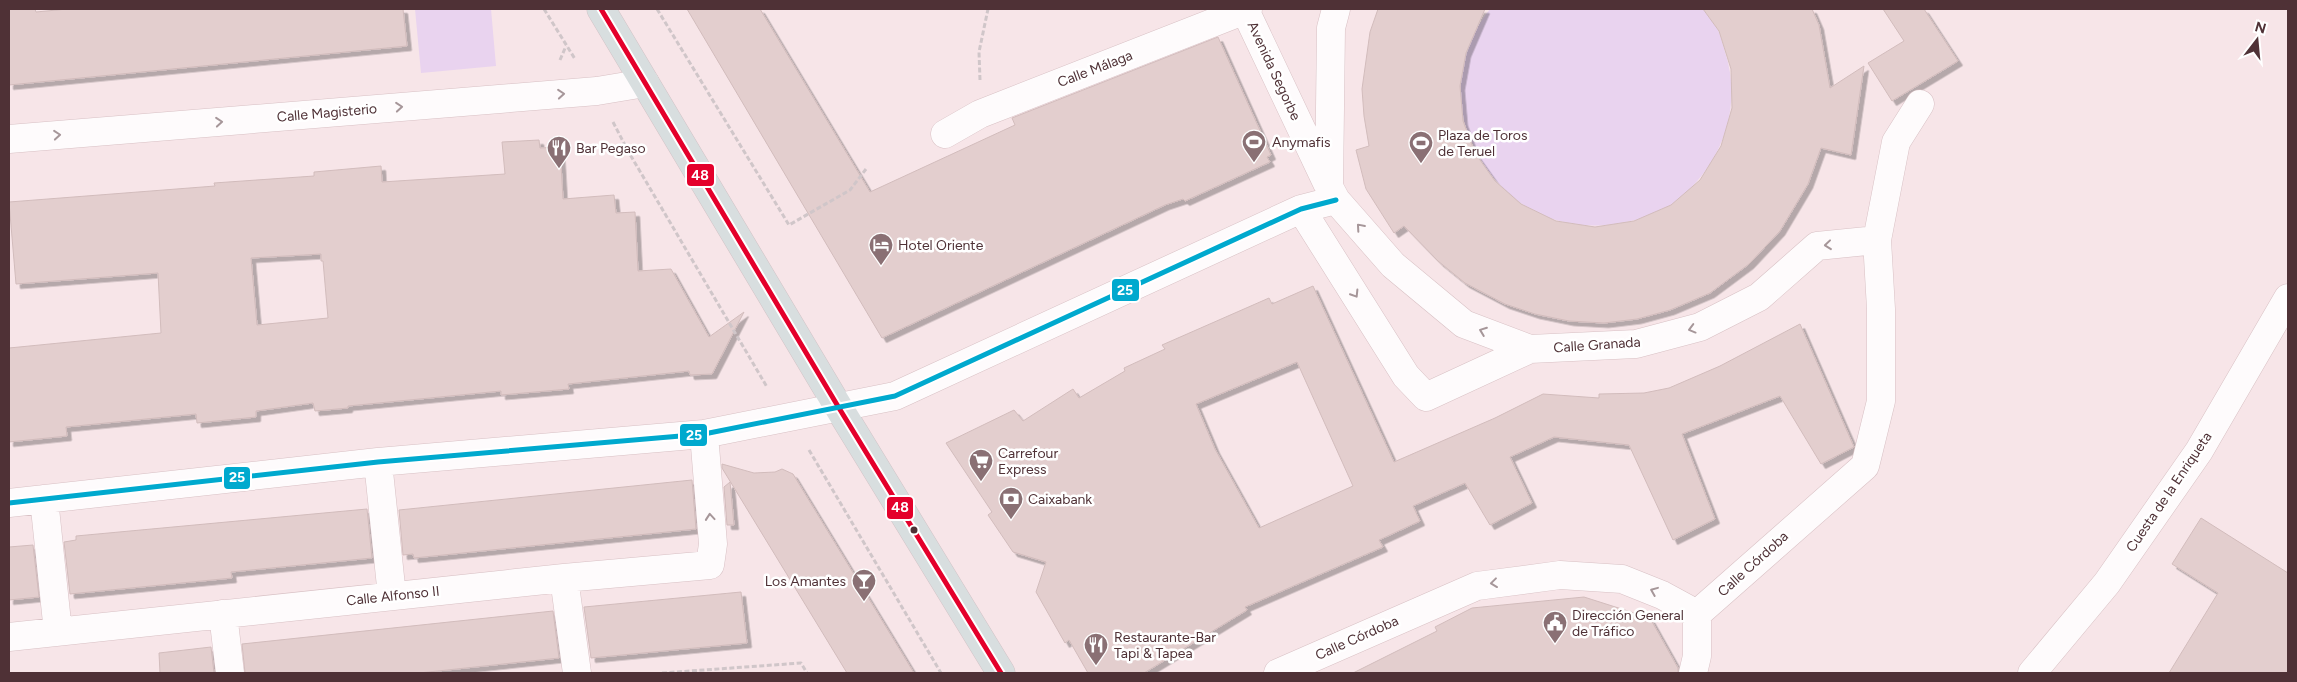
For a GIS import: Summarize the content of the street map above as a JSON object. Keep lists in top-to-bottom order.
{
  "streets": {
    "street": [
      "Calle Málaga",
      "Avenida Segorbe",
      "Calle Magisterio",
      "Calle Granada",
      "Cuesta de la Enriqueta",
      "Calle Córdoba",
      "Calle Alfonso II"
    ]
  },
  "crossings": [
    ["Calle Málaga", "Avenida Segorbe"],
    ["Avenida Segorbe", "Calle Granada"],
    ["Calle Granada", "Calle Córdoba"]
  ],
  "one_way": ["Calle Magisterio", "Calle Córdoba"],
  "places": {
    "sports": ["Anymafis", "Plaza de Toros de Teruel"],
    "restaurant": ["Bar Pegaso", "Restaurante-Bar Tapi & Tapea"],
    "hotel": ["Hotel Oriente"],
    "supermarket": ["Carrefour Express"],
    "bank": ["Caixabank"],
    "bar": ["Los Amantes"],
    "public building": ["Dirección General de Tráfico"]
  },
  "lines": ["transit line 48", "transit line 25"],
  "north": "top"
}
